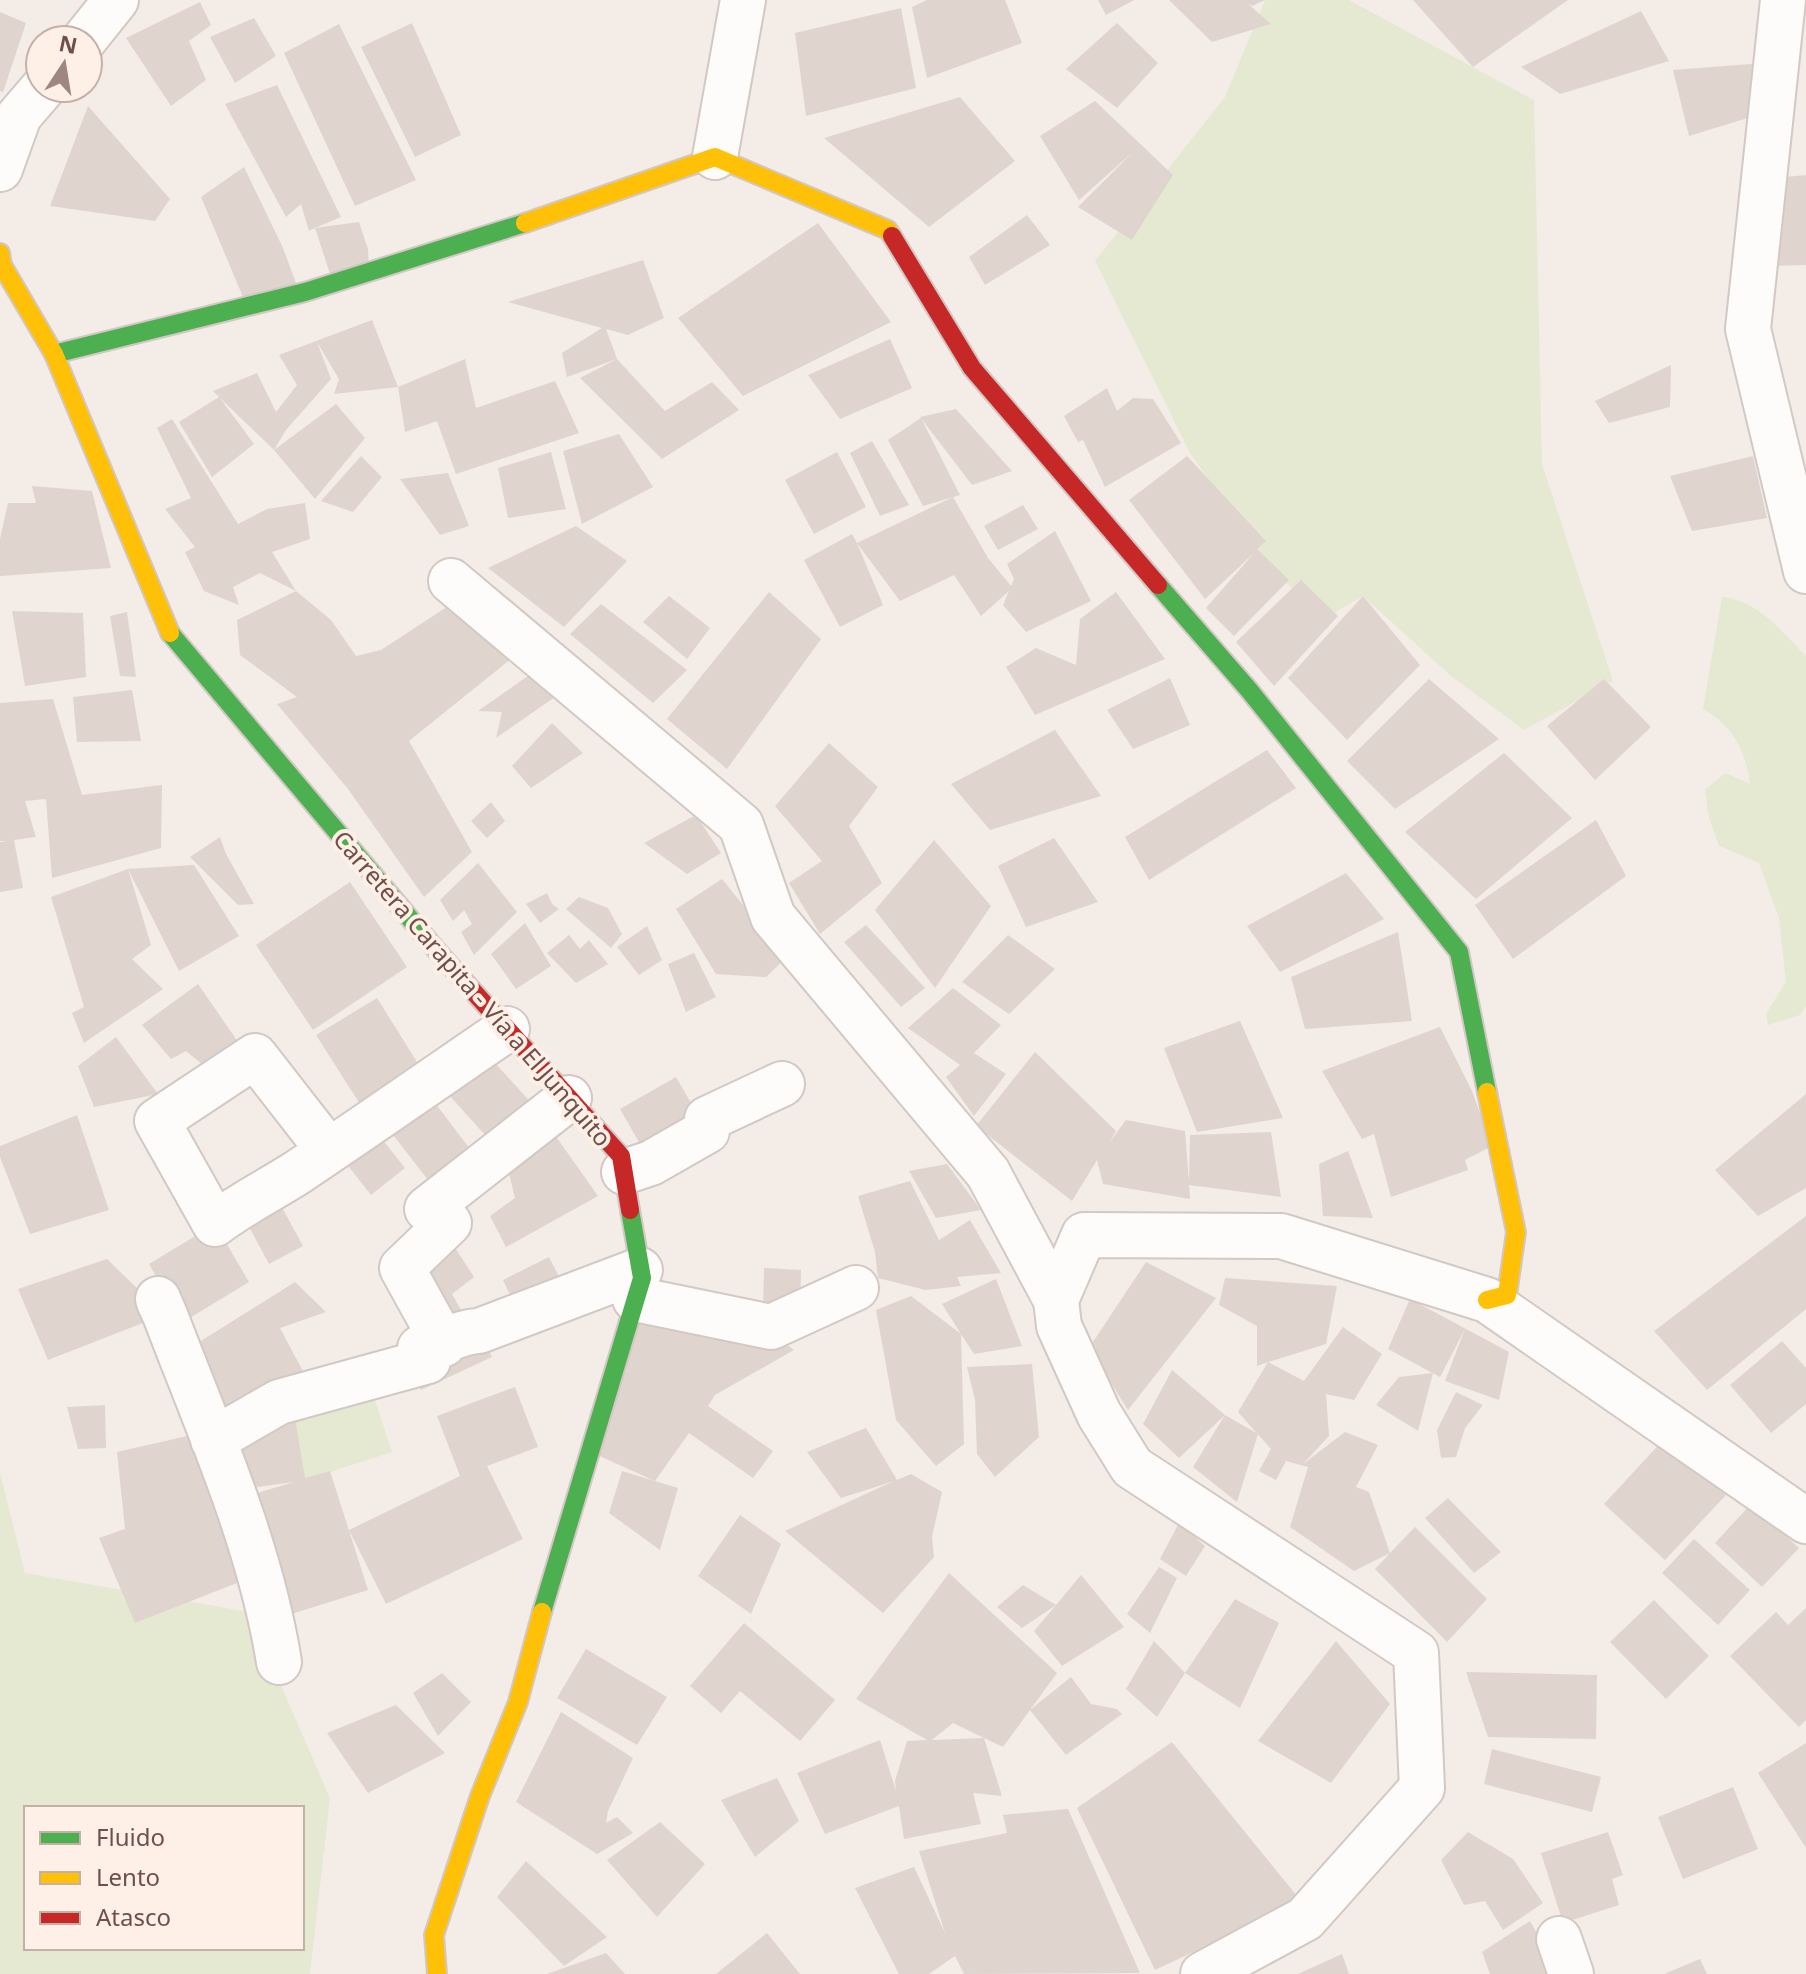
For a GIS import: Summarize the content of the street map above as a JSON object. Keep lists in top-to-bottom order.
{
  "streets": {
    "street": ["Carretera Carapita - Vía a El Junquito"]
  },
  "legend": ["Fluido", "Lento", "Atasco"],
  "north": "top"
}
